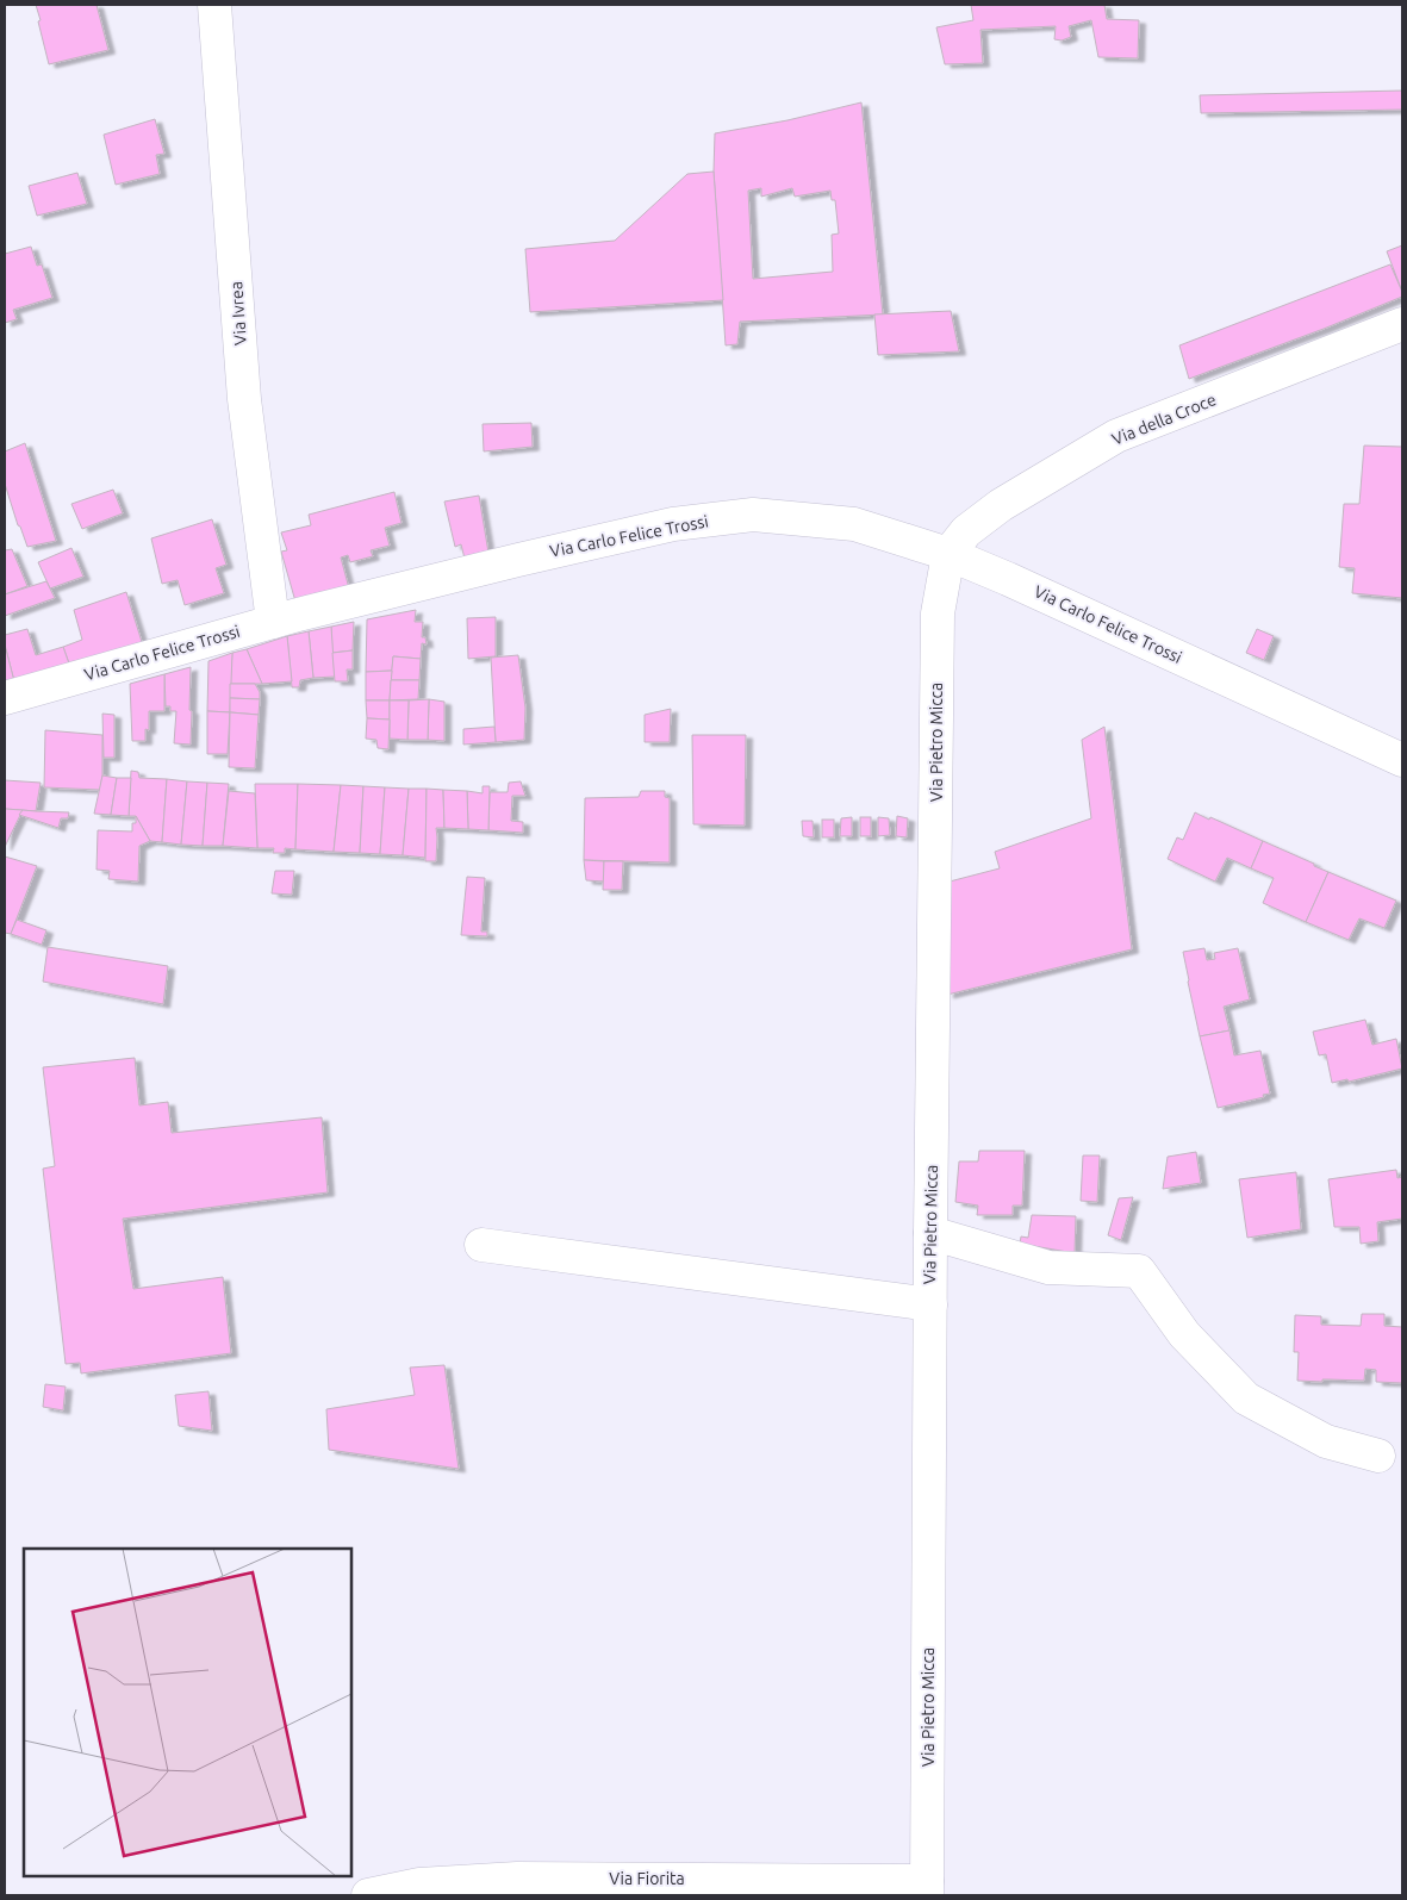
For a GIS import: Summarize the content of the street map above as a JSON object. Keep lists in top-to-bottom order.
{
  "streets": {
    "street": [
      "Via Ivrea",
      "Via della Croce",
      "Via Carlo Felice Trossi",
      "Via Pietro Micca",
      "Via Fiorita"
    ]
  },
  "crossings": [
    ["Via Ivrea", "Via Carlo Felice Trossi"],
    ["Via della Croce", "Via Carlo Felice Trossi"],
    ["Via della Croce", "Via Pietro Micca"],
    ["Via Carlo Felice Trossi", "Via Pietro Micca"],
    ["Via Pietro Micca", "Via Fiorita"]
  ]
}
